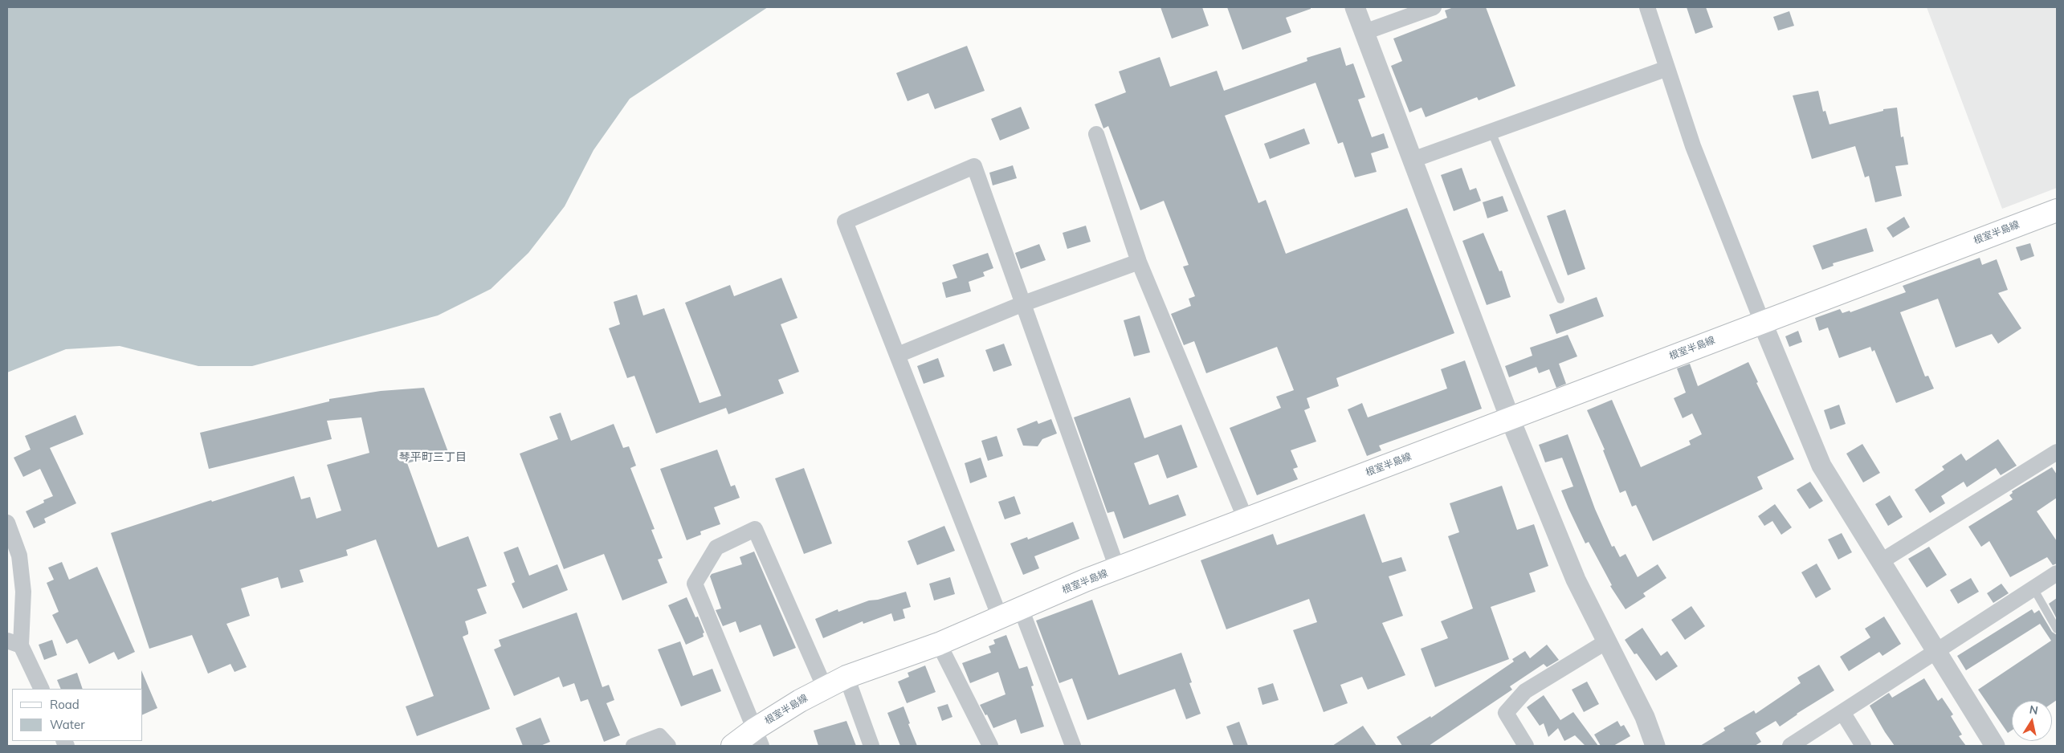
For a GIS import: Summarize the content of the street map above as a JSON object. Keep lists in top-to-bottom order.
{
  "streets": {
    "main road": ["根室半島線"]
  },
  "districts": ["琴平町三丁目"],
  "legend": ["Road", "Water"],
  "north": "top"
}
